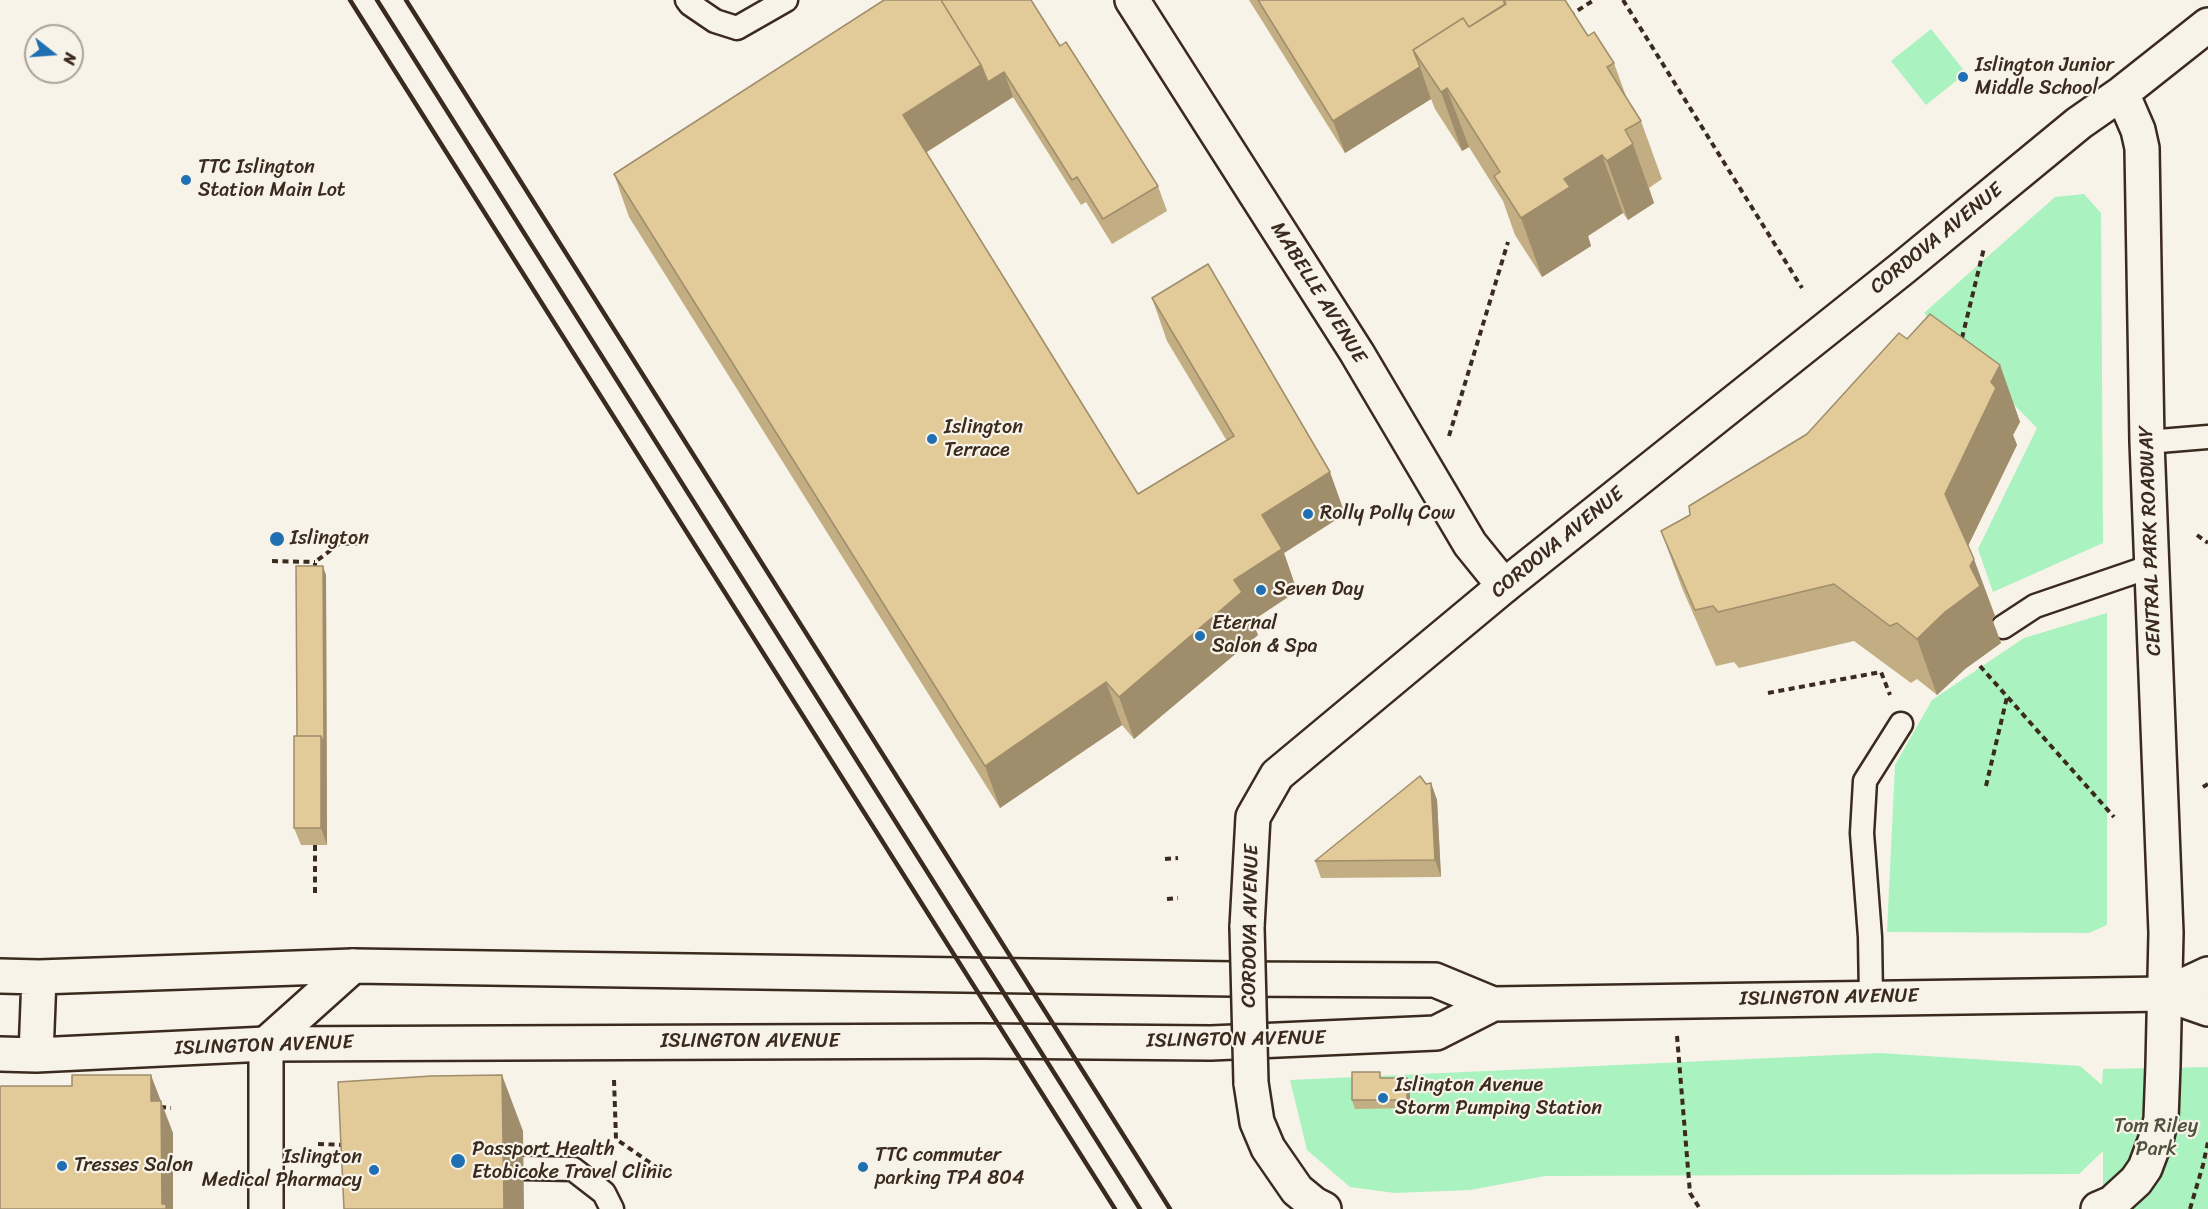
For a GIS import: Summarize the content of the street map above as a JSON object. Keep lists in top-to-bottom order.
{
  "streets": {
    "main road": [
      "CORDOVA AVENUE",
      "MABELLE AVENUE",
      "CENTRAL PARK ROADWAY",
      "ISLINGTON AVENUE"
    ]
  },
  "crossings": [
    ["CORDOVA AVENUE", "MABELLE AVENUE"],
    ["CORDOVA AVENUE", "CENTRAL PARK ROADWAY"],
    ["CENTRAL PARK ROADWAY", "ISLINGTON AVENUE"]
  ],
  "parks": ["Tom Riley Park"],
  "places": [
    "Islington Junior Middle School",
    "TTC Islington Station Main Lot",
    "Islington Terrace",
    "Rolly Polly Cow",
    "Islington",
    "Seven Day",
    "Eternal Salon & Spa",
    "Islington Avenue Storm Pumping Station",
    "Passport Health Etobicoke Travel Clinic",
    "Tresses Salon",
    "TTC commuter parking TPA 804",
    "Islington Medical Pharmacy"
  ],
  "north": "right"
}
